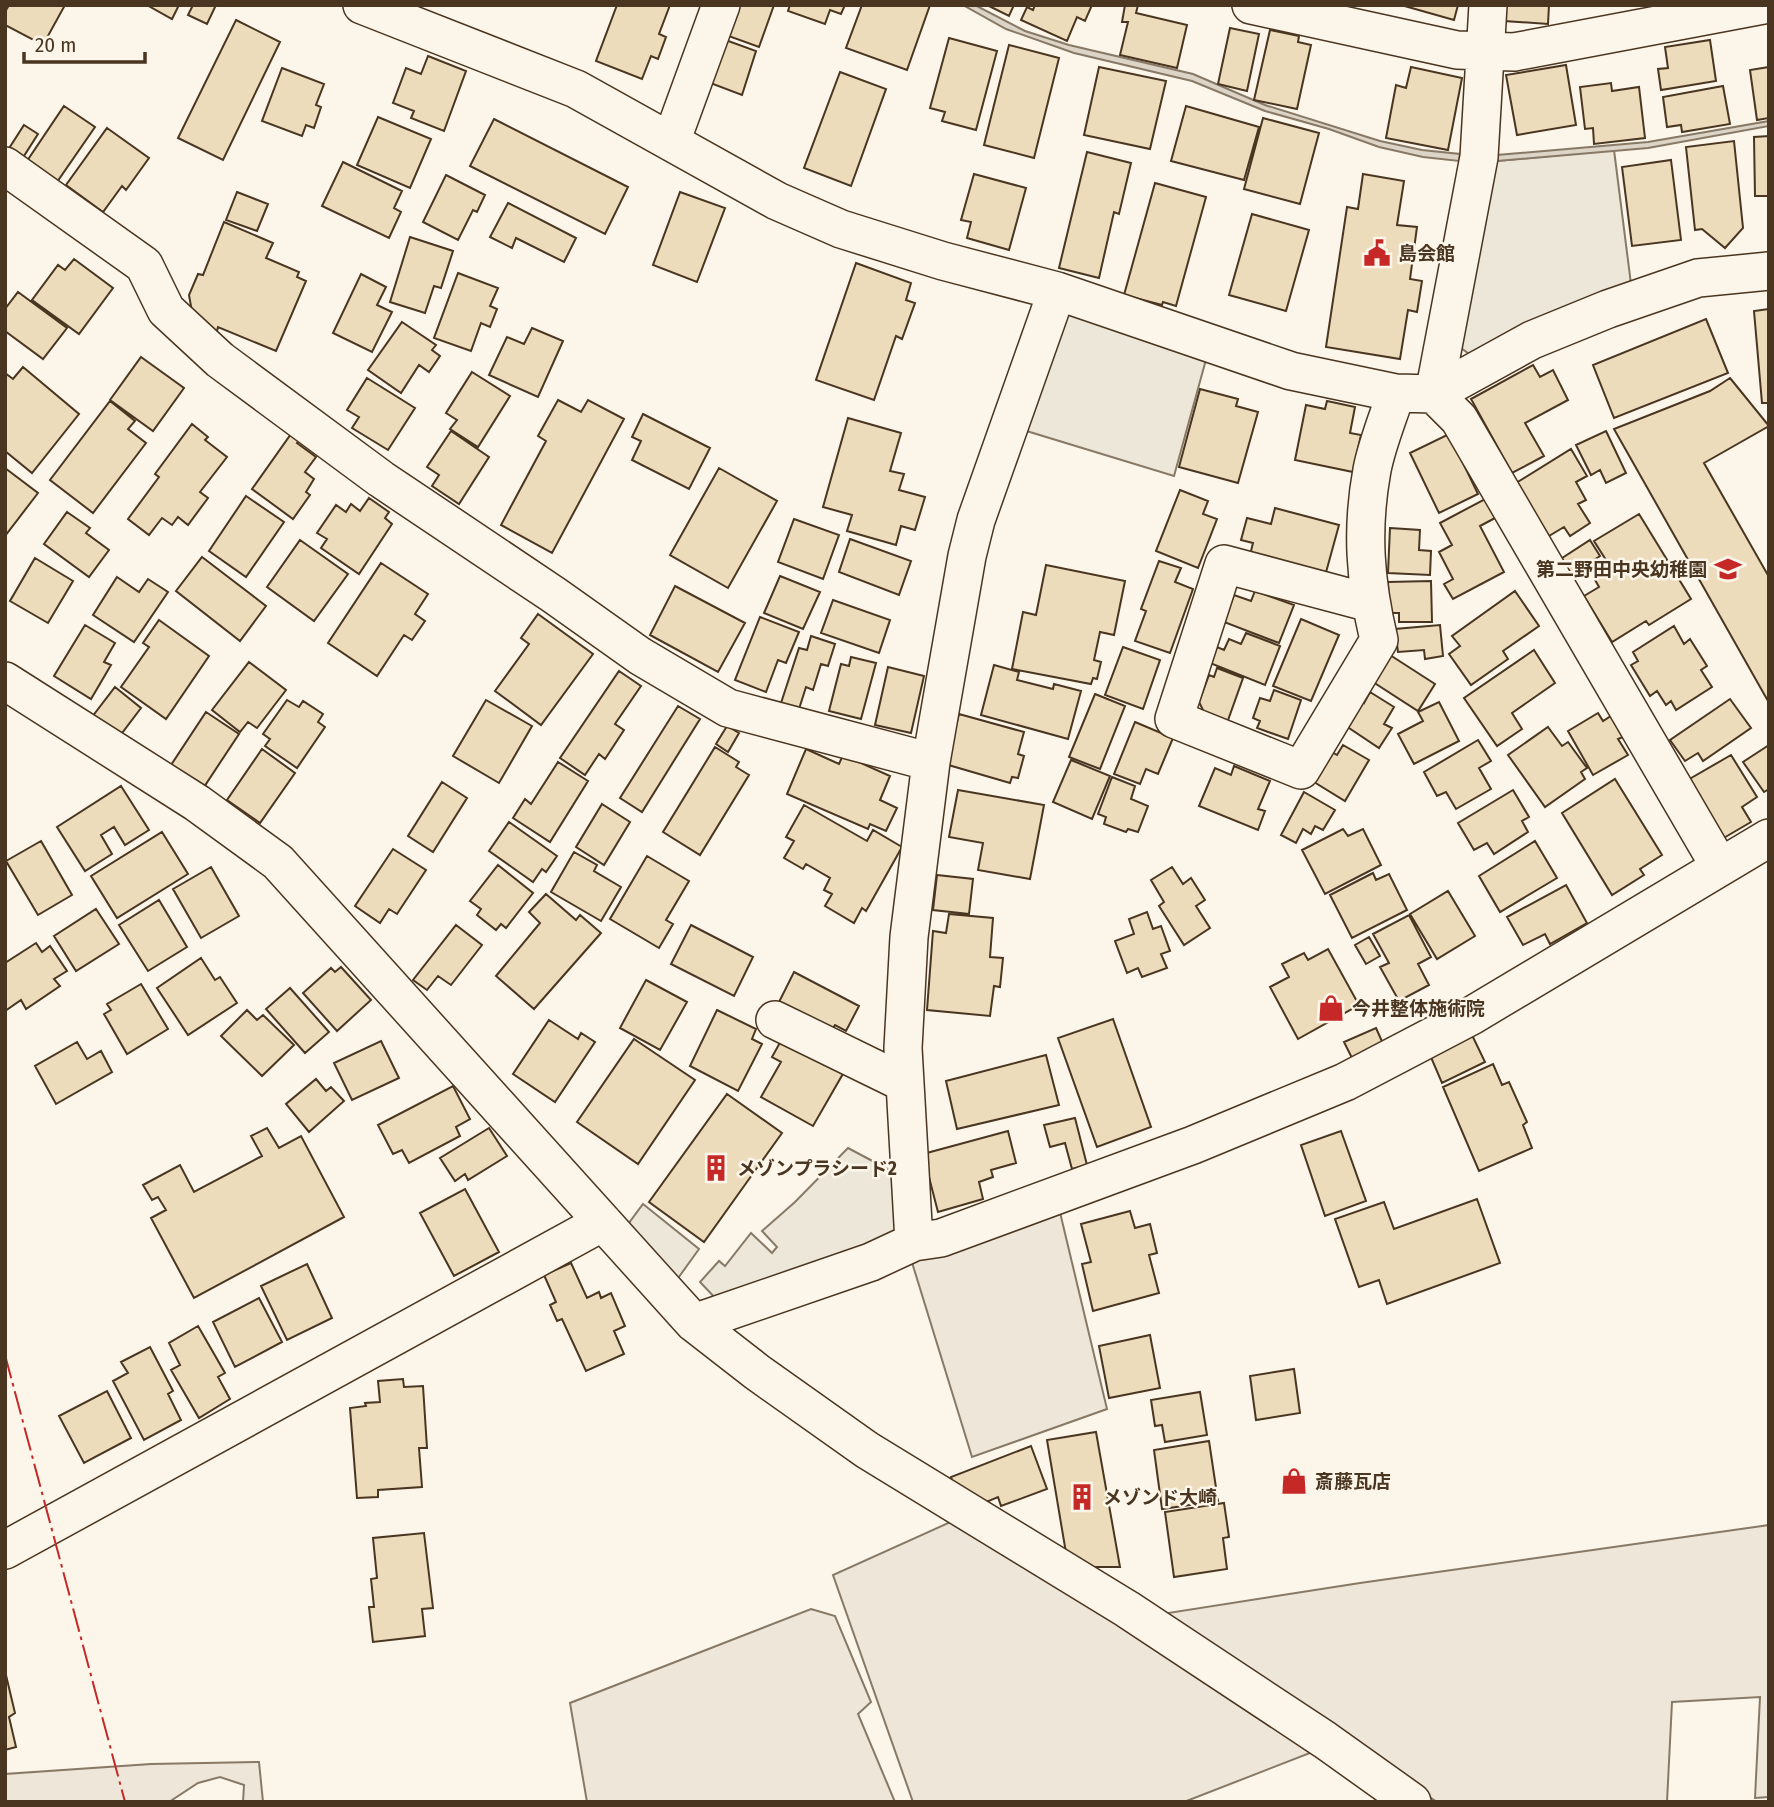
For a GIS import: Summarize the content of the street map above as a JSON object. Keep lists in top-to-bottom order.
{
  "places": {
    "public building": ["島会館"],
    "school or university": ["第二野田中央幼稚園"],
    "shop": ["今井整体施術院", "斎藤瓦店"],
    "building": ["メゾンプラシード2", "メゾンド大崎"]
  },
  "scale_bar": "20 m"
}
